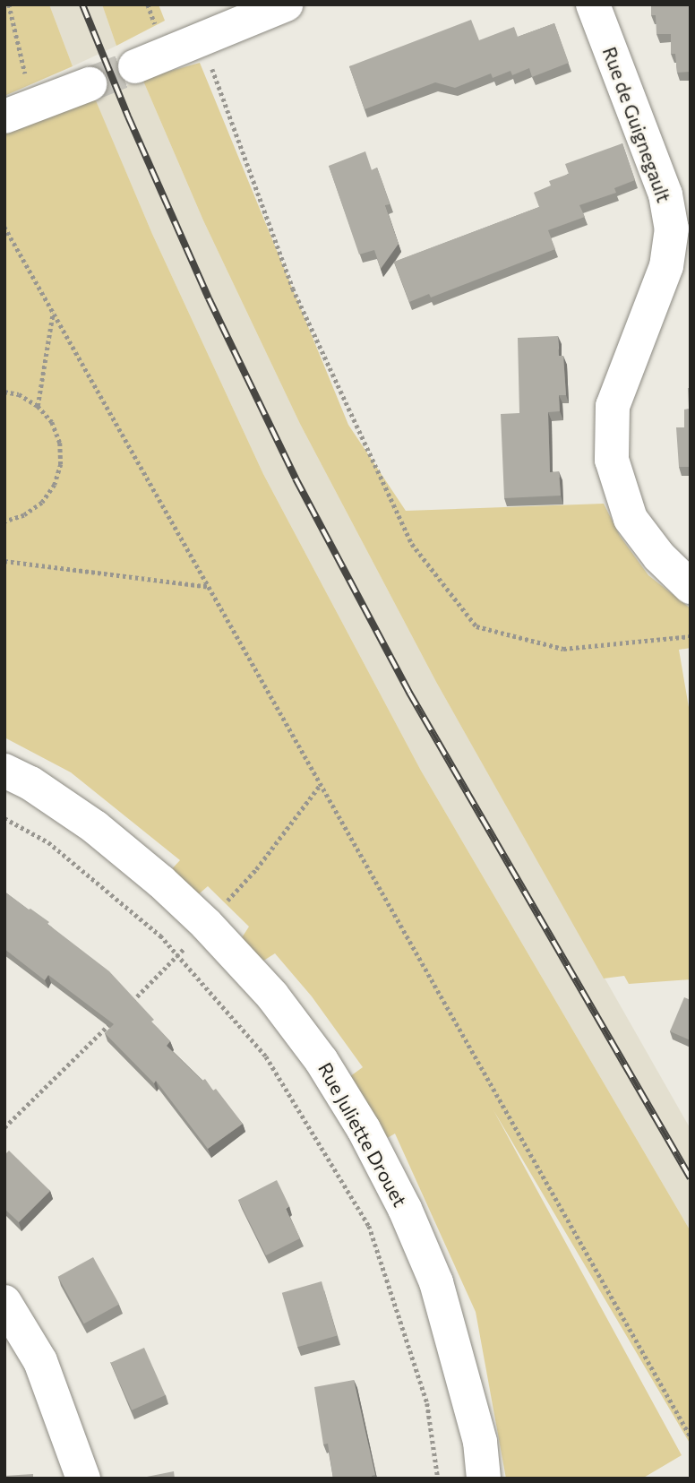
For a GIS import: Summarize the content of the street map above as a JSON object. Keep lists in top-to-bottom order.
{
  "streets": {
    "street": ["Rue de Guignegault", "Rue Juliette Drouet"]
  }
}
